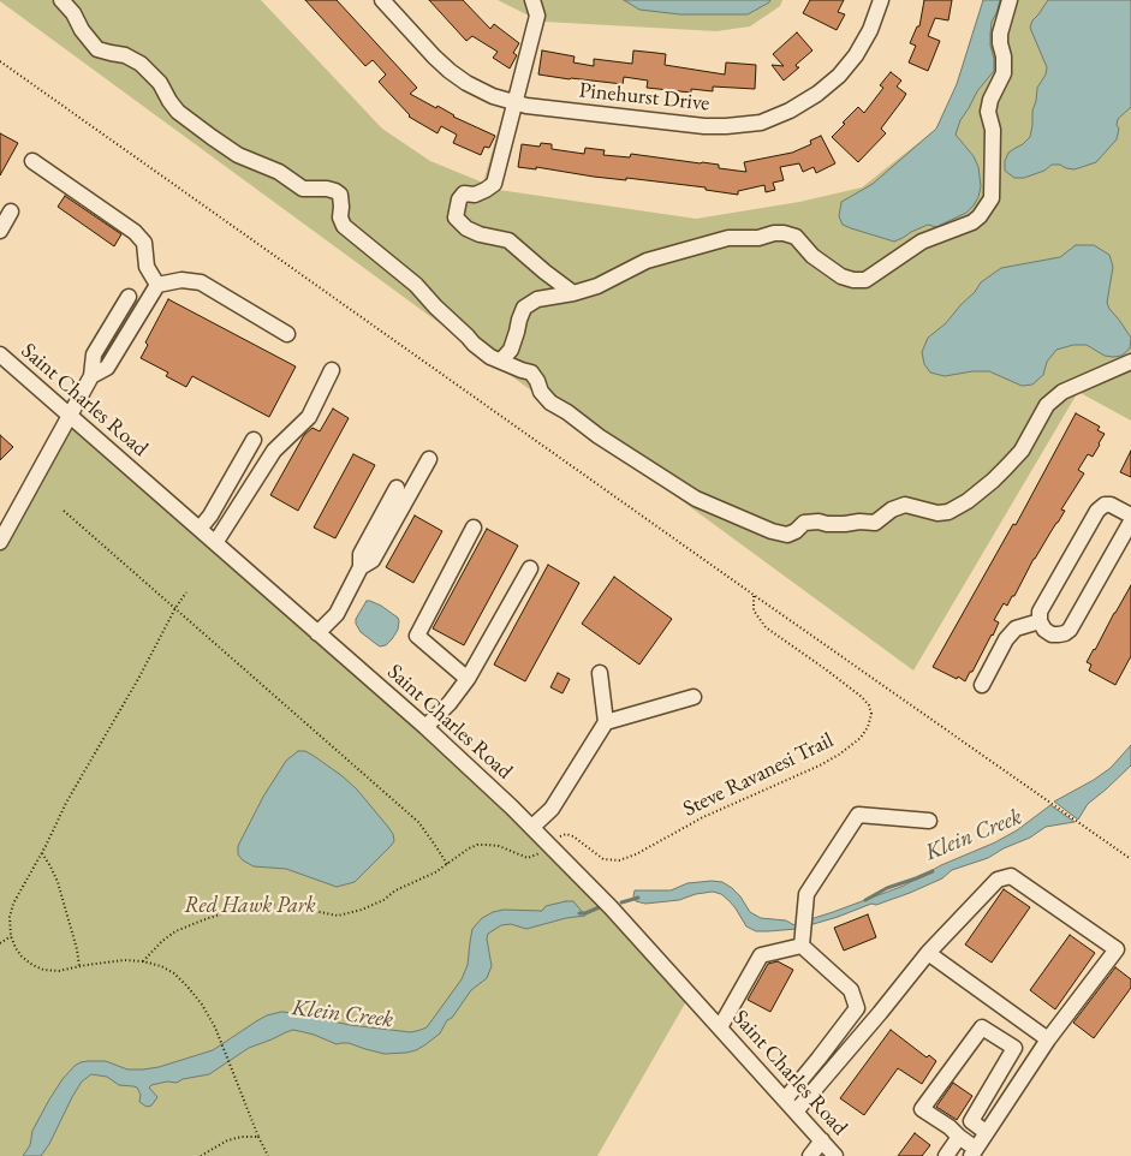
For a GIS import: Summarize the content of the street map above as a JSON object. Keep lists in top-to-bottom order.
{
  "streets": {
    "street": ["Pinehurst Drive", "Saint Charles Road"],
    "path": ["Steve Ravanesi Trail"]
  },
  "water": ["Klein Creek"],
  "parks": ["Red Hawk Park"]
}
